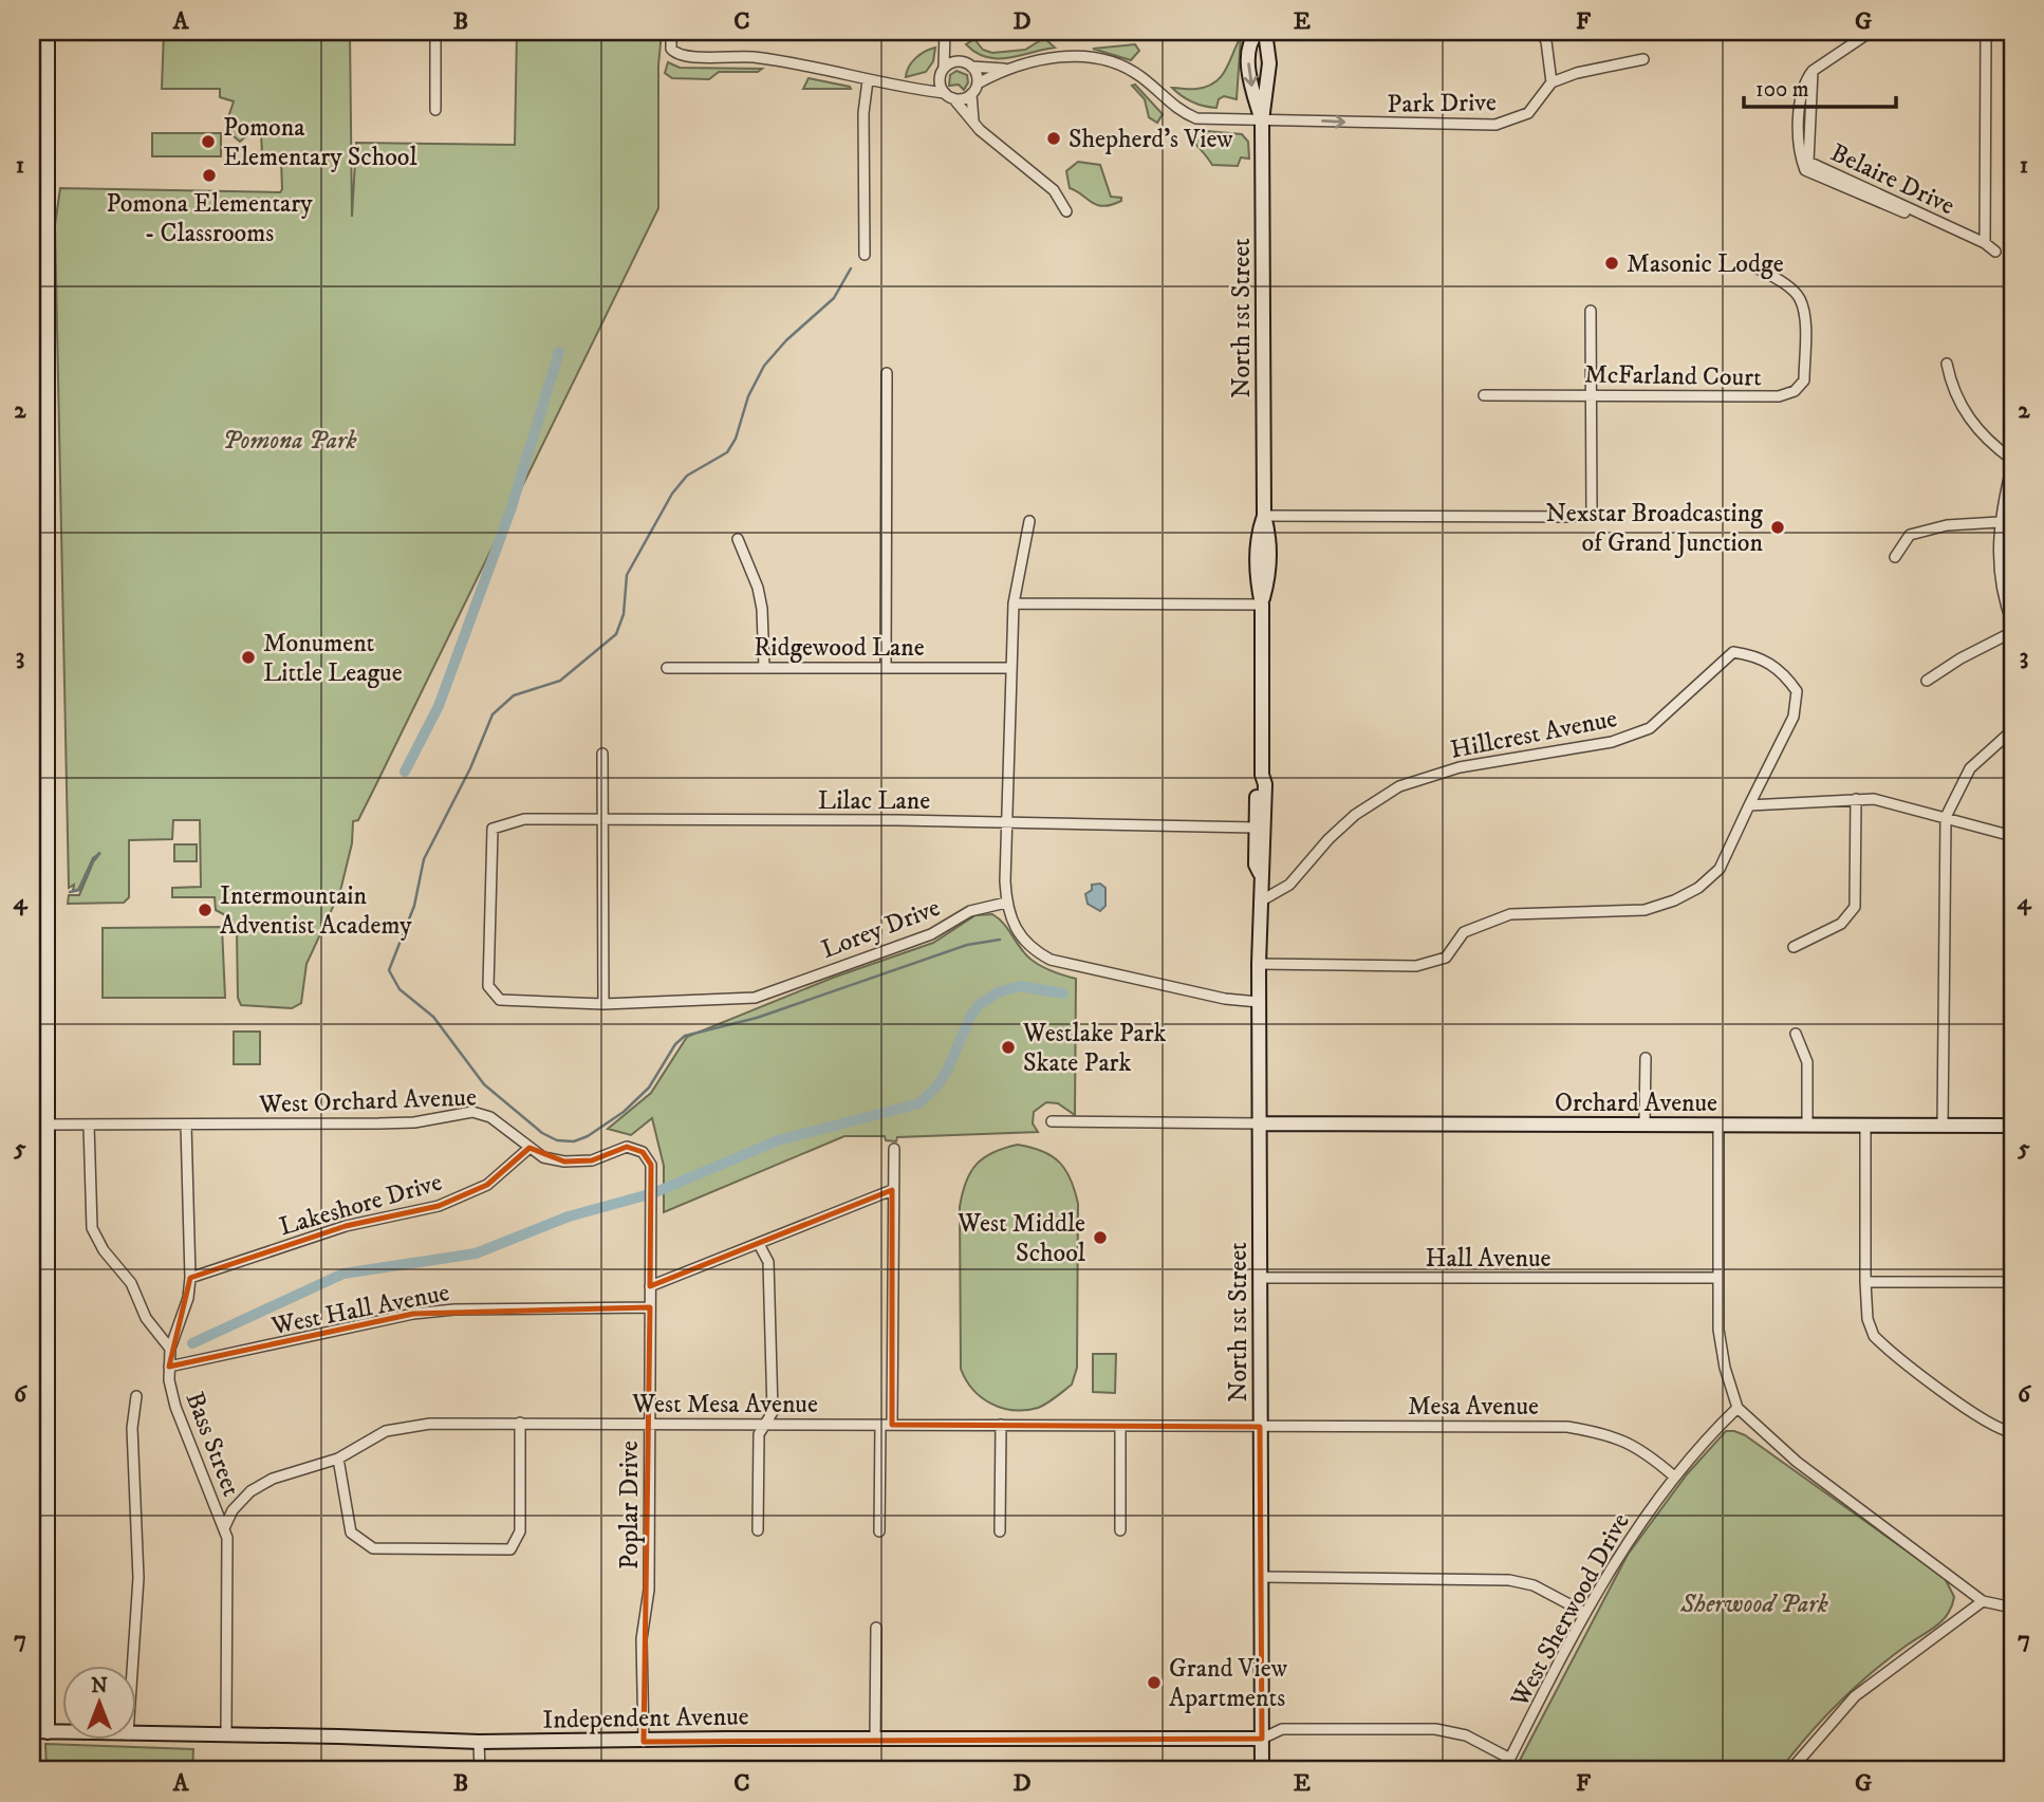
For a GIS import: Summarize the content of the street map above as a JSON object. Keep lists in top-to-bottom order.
{
  "streets": {
    "street": [
      "Park Drive",
      "Belaire Drive",
      "North 1st Street",
      "McFarland Court",
      "Ridgewood Lane",
      "Hillcrest Avenue",
      "Lilac Lane",
      "Lorey Drive",
      "West Orchard Avenue",
      "Orchard Avenue",
      "Lakeshore Drive",
      "Hall Avenue",
      "West Hall Avenue",
      "West Mesa Avenue",
      "Mesa Avenue",
      "Bass Street",
      "Poplar Drive",
      "West Sherwood Drive",
      "Independent Avenue"
    ]
  },
  "crossings": [
    ["Park Drive", "North 1st Street"],
    ["North 1st Street", "Hillcrest Avenue"],
    ["North 1st Street", "Lilac Lane"],
    ["North 1st Street", "Orchard Avenue"],
    ["North 1st Street", "Hall Avenue"],
    ["North 1st Street", "West Mesa Avenue"],
    ["North 1st Street", "Mesa Avenue"],
    ["North 1st Street", "Independent Avenue"],
    ["Lilac Lane", "Lorey Drive"],
    ["West Orchard Avenue", "Lakeshore Drive"],
    ["West Orchard Avenue", "Bass Street"],
    ["West Orchard Avenue", "Poplar Drive"],
    ["Lakeshore Drive", "Bass Street"],
    ["West Hall Avenue", "Bass Street"],
    ["West Hall Avenue", "Poplar Drive"],
    ["West Mesa Avenue", "Mesa Avenue"],
    ["West Mesa Avenue", "Bass Street"],
    ["West Mesa Avenue", "Poplar Drive"],
    ["Mesa Avenue", "West Sherwood Drive"],
    ["Bass Street", "Independent Avenue"],
    ["Poplar Drive", "Independent Avenue"]
  ],
  "one_way": ["Park Drive"],
  "parks": ["Pomona Park", "Sherwood Park"],
  "places": [
    "Shepherd's View",
    "Pomona Elementary School",
    "Pomona Elementary - Classrooms",
    "Masonic Lodge",
    "Nexstar Broadcasting of Grand Junction",
    "Monument Little League",
    "Intermountain Adventist Academy",
    "Westlake Park Skate Park",
    "West Middle School",
    "Grand View Apartments"
  ],
  "scale_bar": "100 m",
  "north": "top",
  "grid": {
    "columns": [
      "A",
      "B",
      "C",
      "D",
      "E",
      "F",
      "G"
    ],
    "rows": [
      "1",
      "2",
      "3",
      "4",
      "5",
      "6",
      "7"
    ]
  }
}
